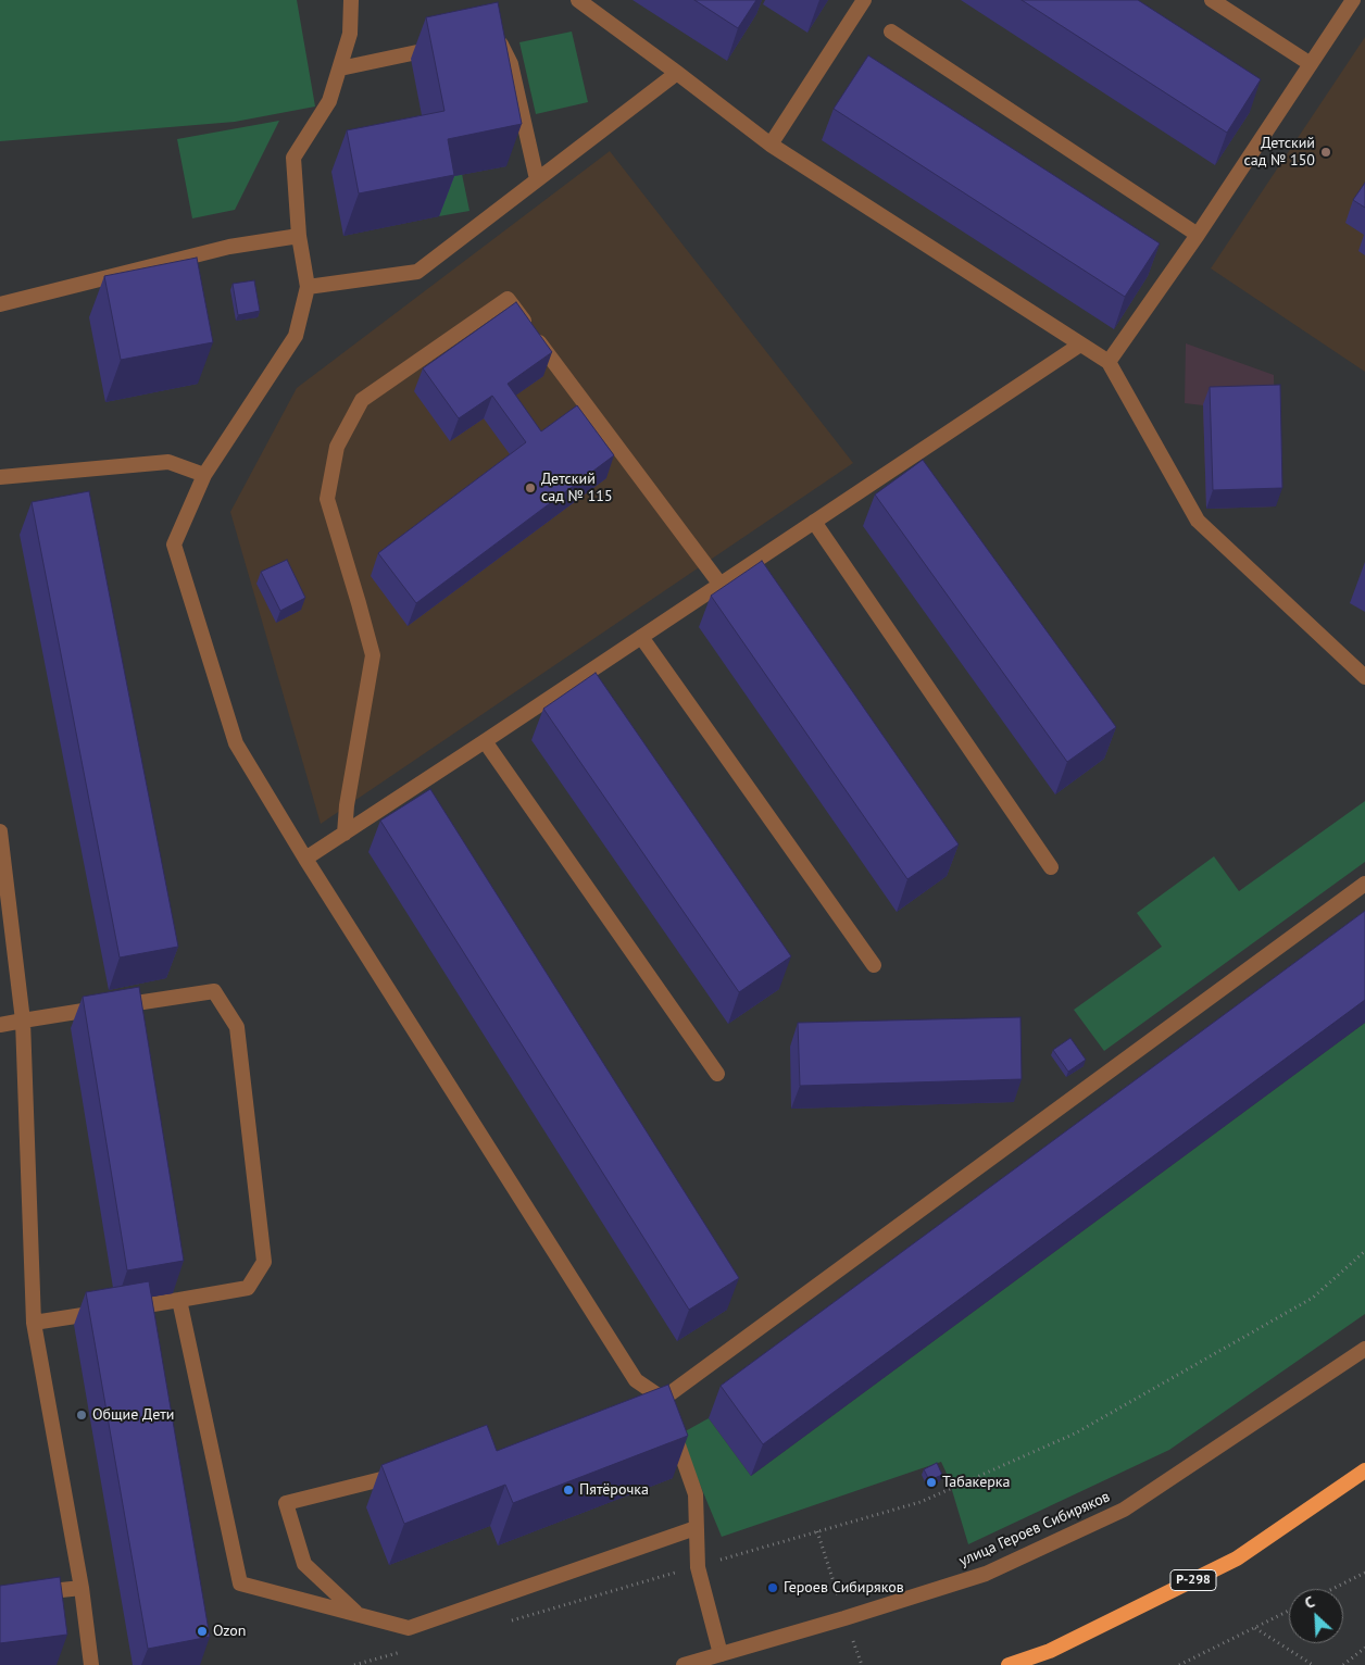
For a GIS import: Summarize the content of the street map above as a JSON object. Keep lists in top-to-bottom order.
{
  "streets": {
    "highway": ["Р-298"],
    "street": ["улица Героев Сибиряков"]
  },
  "places": [
    "Детский сад № 150",
    "Детский сад № 115",
    "Общие Дети",
    "Табакерка",
    "Пятёрочка",
    "Героев Сибиряков",
    "Ozon"
  ],
  "north": "top left"
}
